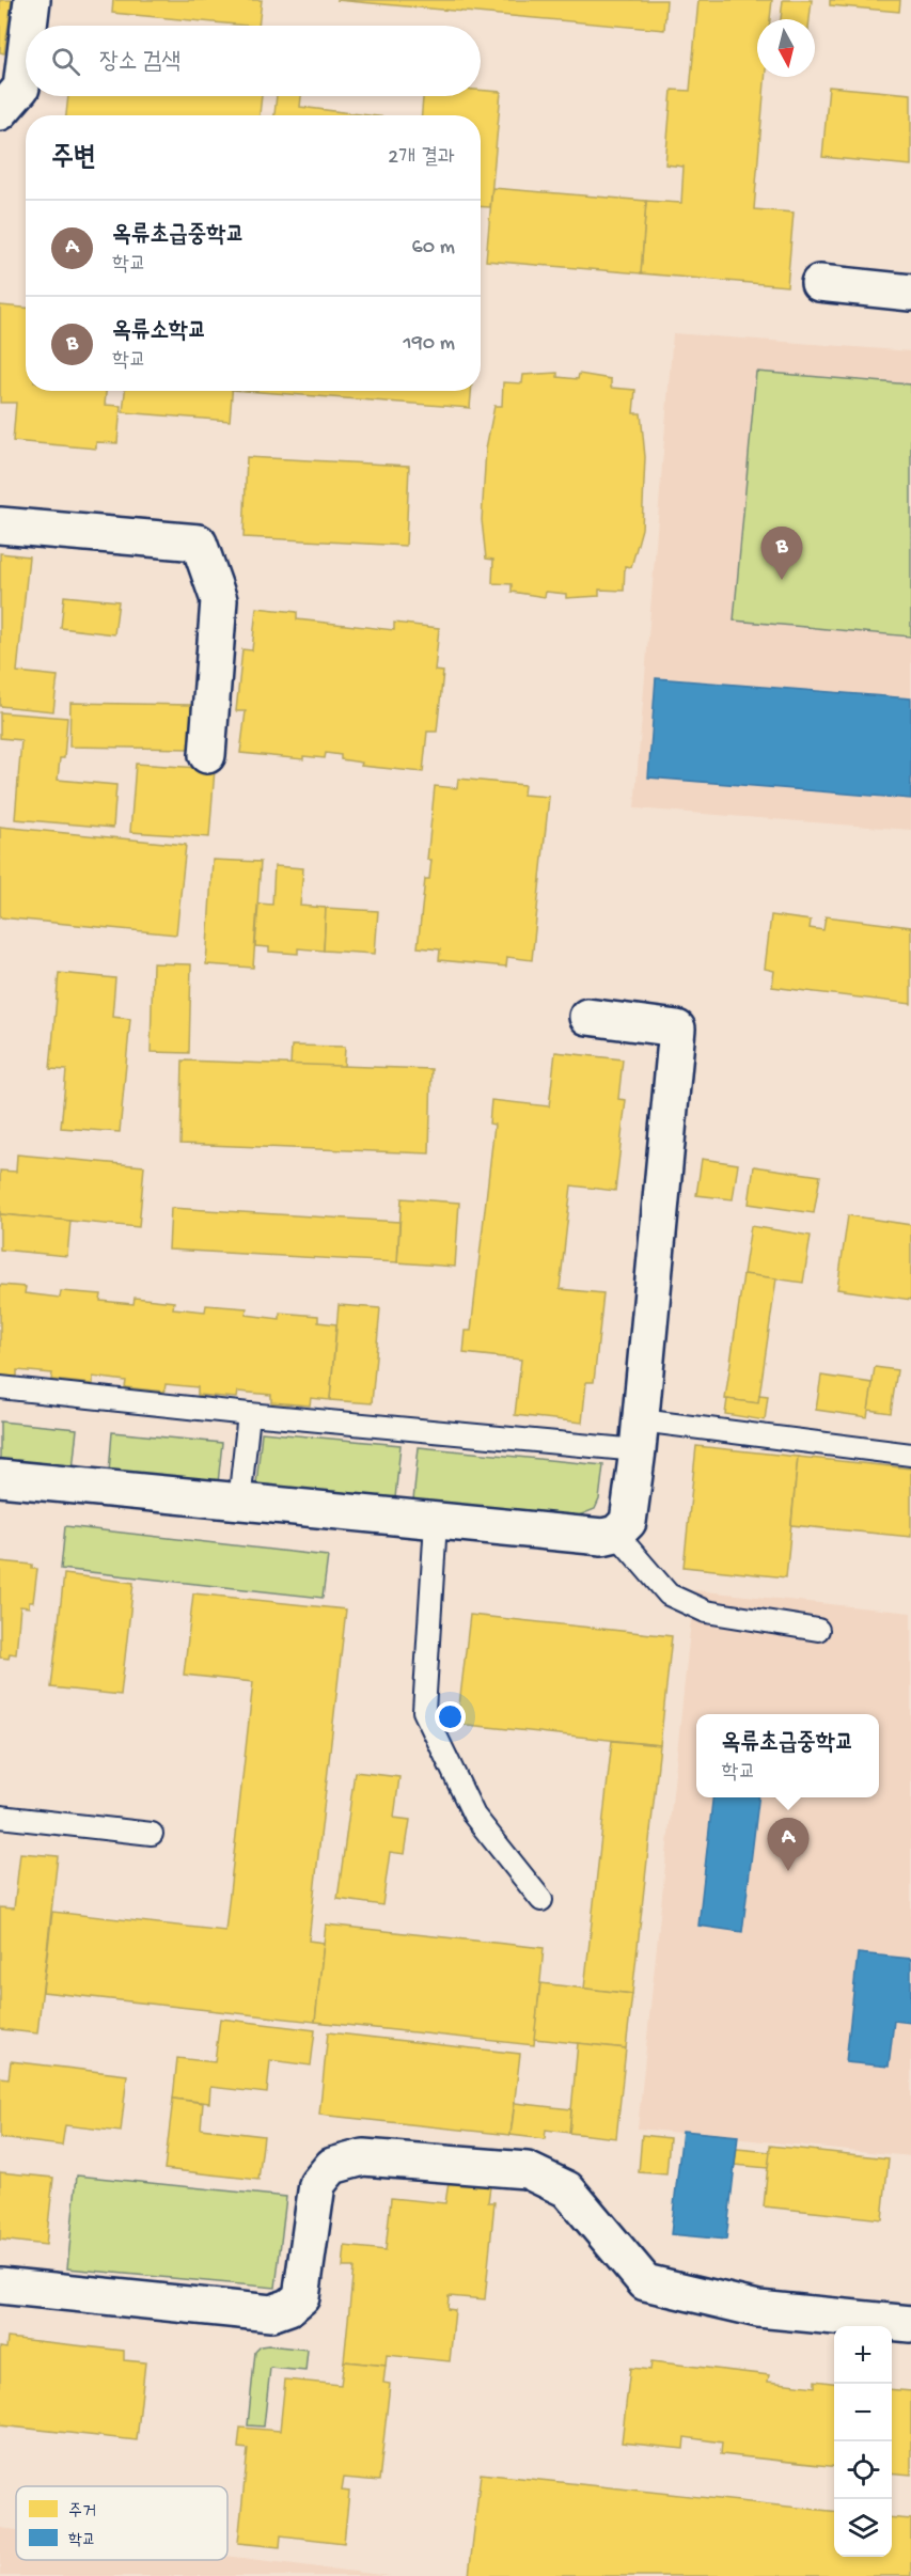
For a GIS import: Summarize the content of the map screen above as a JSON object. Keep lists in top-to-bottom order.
{
  "legend": ["주거", "학교"],
  "north": "bottom",
  "page": {
    "search": "장소 검색",
    "heading": ["주변", "2개 결과"],
    "list": [
      {
        "mark": "A",
        "name": "옥류초급중학교",
        "note": "학교",
        "value": "60 m"
      },
      {
        "mark": "B",
        "name": "옥류소학교",
        "note": "학교",
        "value": "190 m"
      }
    ],
    "pins": ["B", "A"],
    "popup": ["옥류초급중학교", "학교"],
    "map_buttons": ["+", "−"]
  }
}
